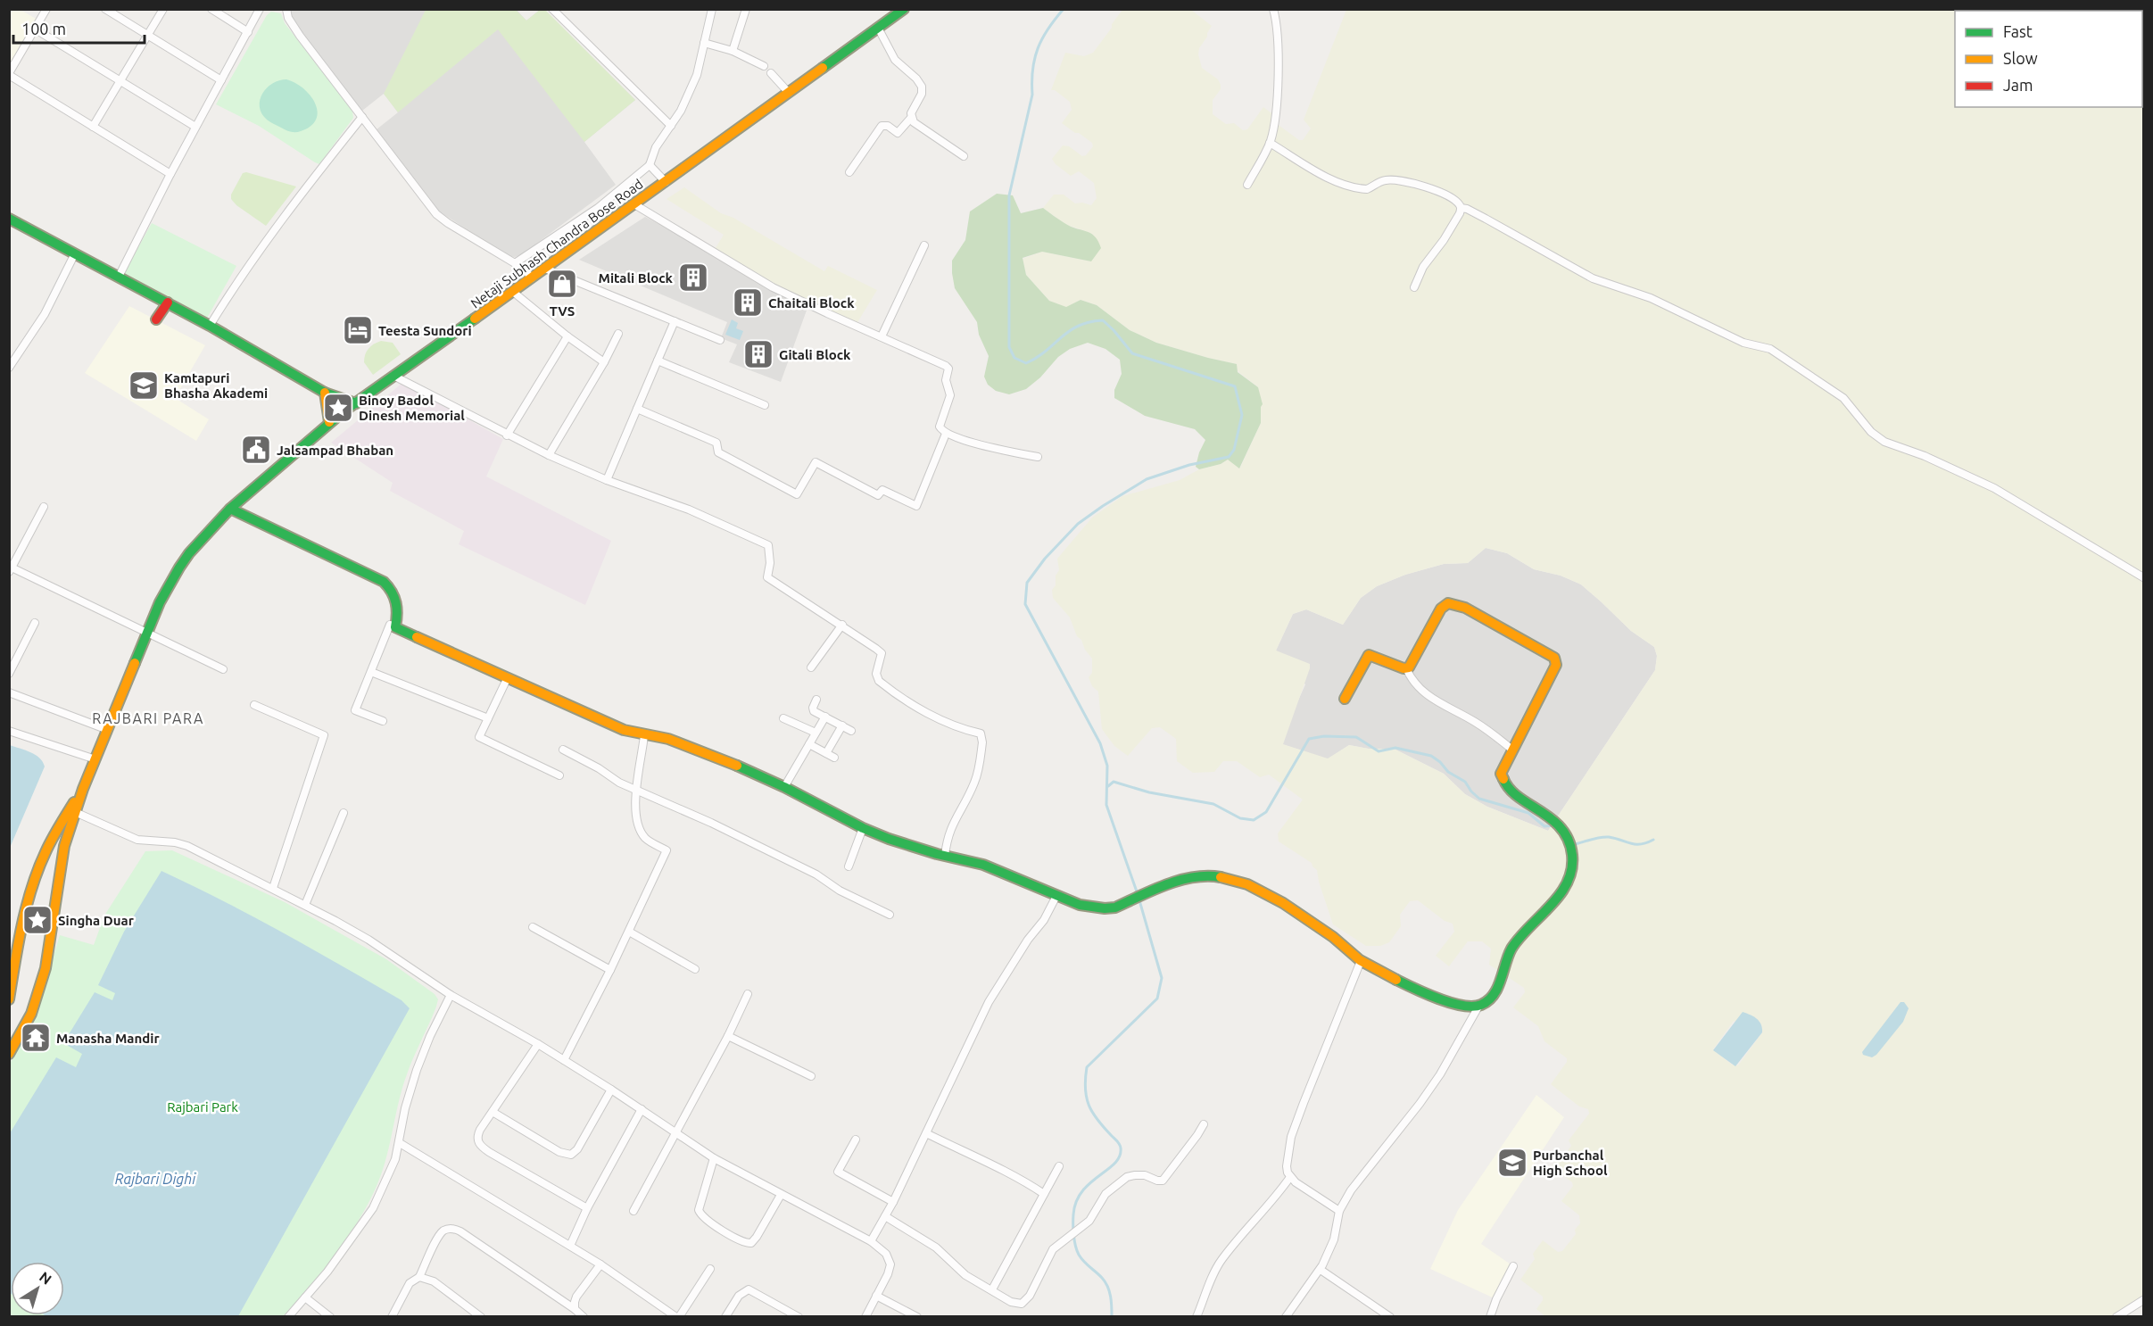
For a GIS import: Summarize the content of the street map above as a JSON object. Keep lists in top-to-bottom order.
{
  "streets": {
    "street": ["Netaji Subhash Chandra Bose Road"]
  },
  "districts": ["RAJBARI PARA"],
  "water": ["Rajbari Dighi"],
  "parks": ["Rajbari Park"],
  "places": {
    "building": ["Mitali Block", "Chaitali Block", "Gitali Block"],
    "shop": ["TVS"],
    "hotel": ["Teesta Sundori"],
    "school or university": ["Kamtapuri Bhasha Akademi", "Purbanchal High School"],
    "place": ["Binoy Badol Dinesh Memorial", "Singha Duar"],
    "public building": ["Jalsampad Bhaban"],
    "temple": ["Manasha Mandir"]
  },
  "legend": ["Fast", "Slow", "Jam"],
  "scale_bar": "100 m",
  "north": "top right"
}
